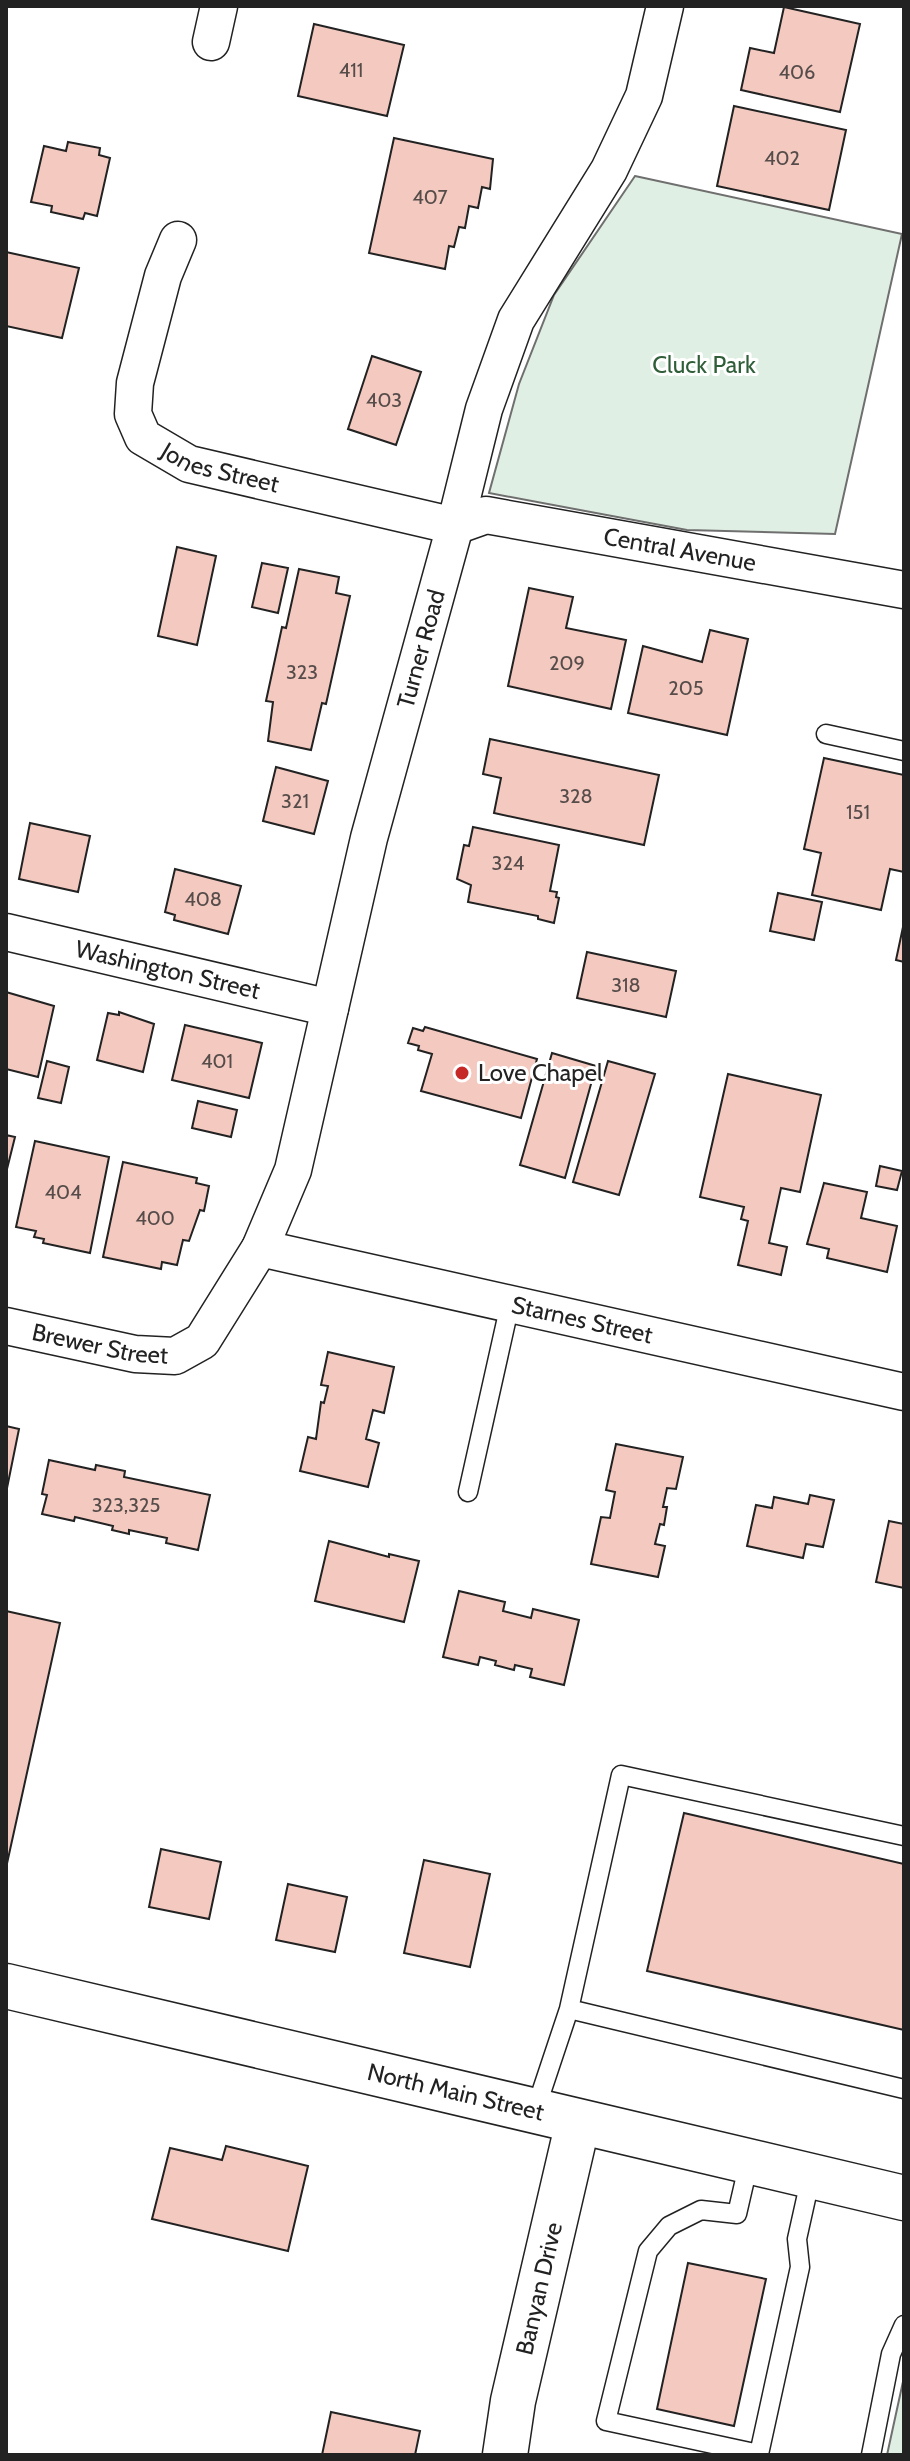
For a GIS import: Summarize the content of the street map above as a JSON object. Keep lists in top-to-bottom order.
{
  "streets": {
    "main road": ["North Main Street", "Banyan Drive"],
    "street": [
      "Jones Street",
      "Central Avenue",
      "Turner Road",
      "Washington Street",
      "Starnes Street",
      "Brewer Street"
    ]
  },
  "crossings": [
    ["Jones Street", "Central Avenue"],
    ["Jones Street", "Turner Road"],
    ["Central Avenue", "Turner Road"],
    ["Turner Road", "Washington Street"],
    ["Turner Road", "Starnes Street"],
    ["Turner Road", "Brewer Street"],
    ["North Main Street", "Banyan Drive"]
  ],
  "parks": ["Cluck Park"],
  "places": ["Love Chapel"],
  "house_numbers": [
    "411",
    "406",
    "402",
    "407",
    "403",
    "209",
    "323",
    "205",
    "328",
    "321",
    "151",
    "324",
    "408",
    "318",
    "401",
    "404",
    "400",
    "323,325"
  ]
}
